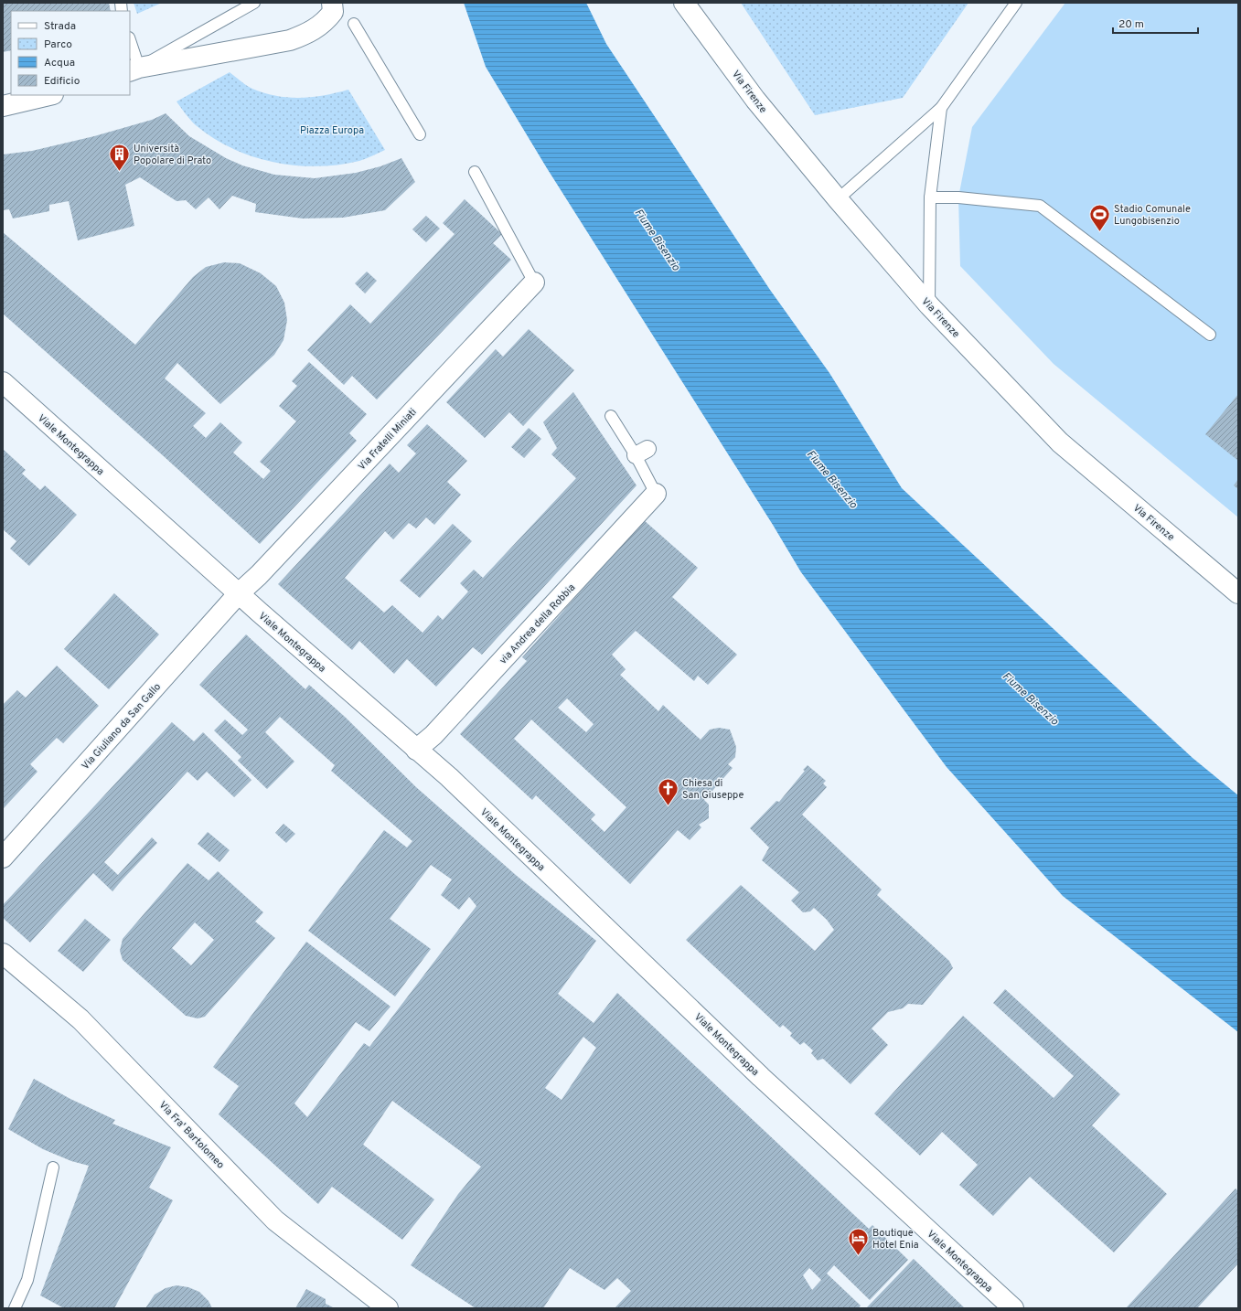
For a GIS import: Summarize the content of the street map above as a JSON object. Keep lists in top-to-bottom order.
{
  "streets": {
    "street": [
      "Via Firenze",
      "Via Fratelli Miniati",
      "Viale Montegrappa",
      "via Andrea della Robbia",
      "Via Giuliano da San Gallo",
      "Via Fra' Bartolomeo"
    ]
  },
  "crossings": [
    ["Via Fratelli Miniati", "Viale Montegrappa"],
    ["Via Fratelli Miniati", "Via Giuliano da San Gallo"],
    ["Viale Montegrappa", "via Andrea della Robbia"],
    ["Viale Montegrappa", "Via Giuliano da San Gallo"]
  ],
  "water": ["Fiume Bisenzio"],
  "parks": ["Piazza Europa"],
  "places": {
    "building": ["Università Popolare di Prato"],
    "sports": ["Stadio Comunale Lungobisenzio"],
    "church": ["Chiesa di San Giuseppe"],
    "hotel": ["Boutique Hotel Enia"]
  },
  "legend": [
    "Strada",
    "Parco",
    "Acqua",
    "Edificio"
  ],
  "scale_bar": "20 m"
}
